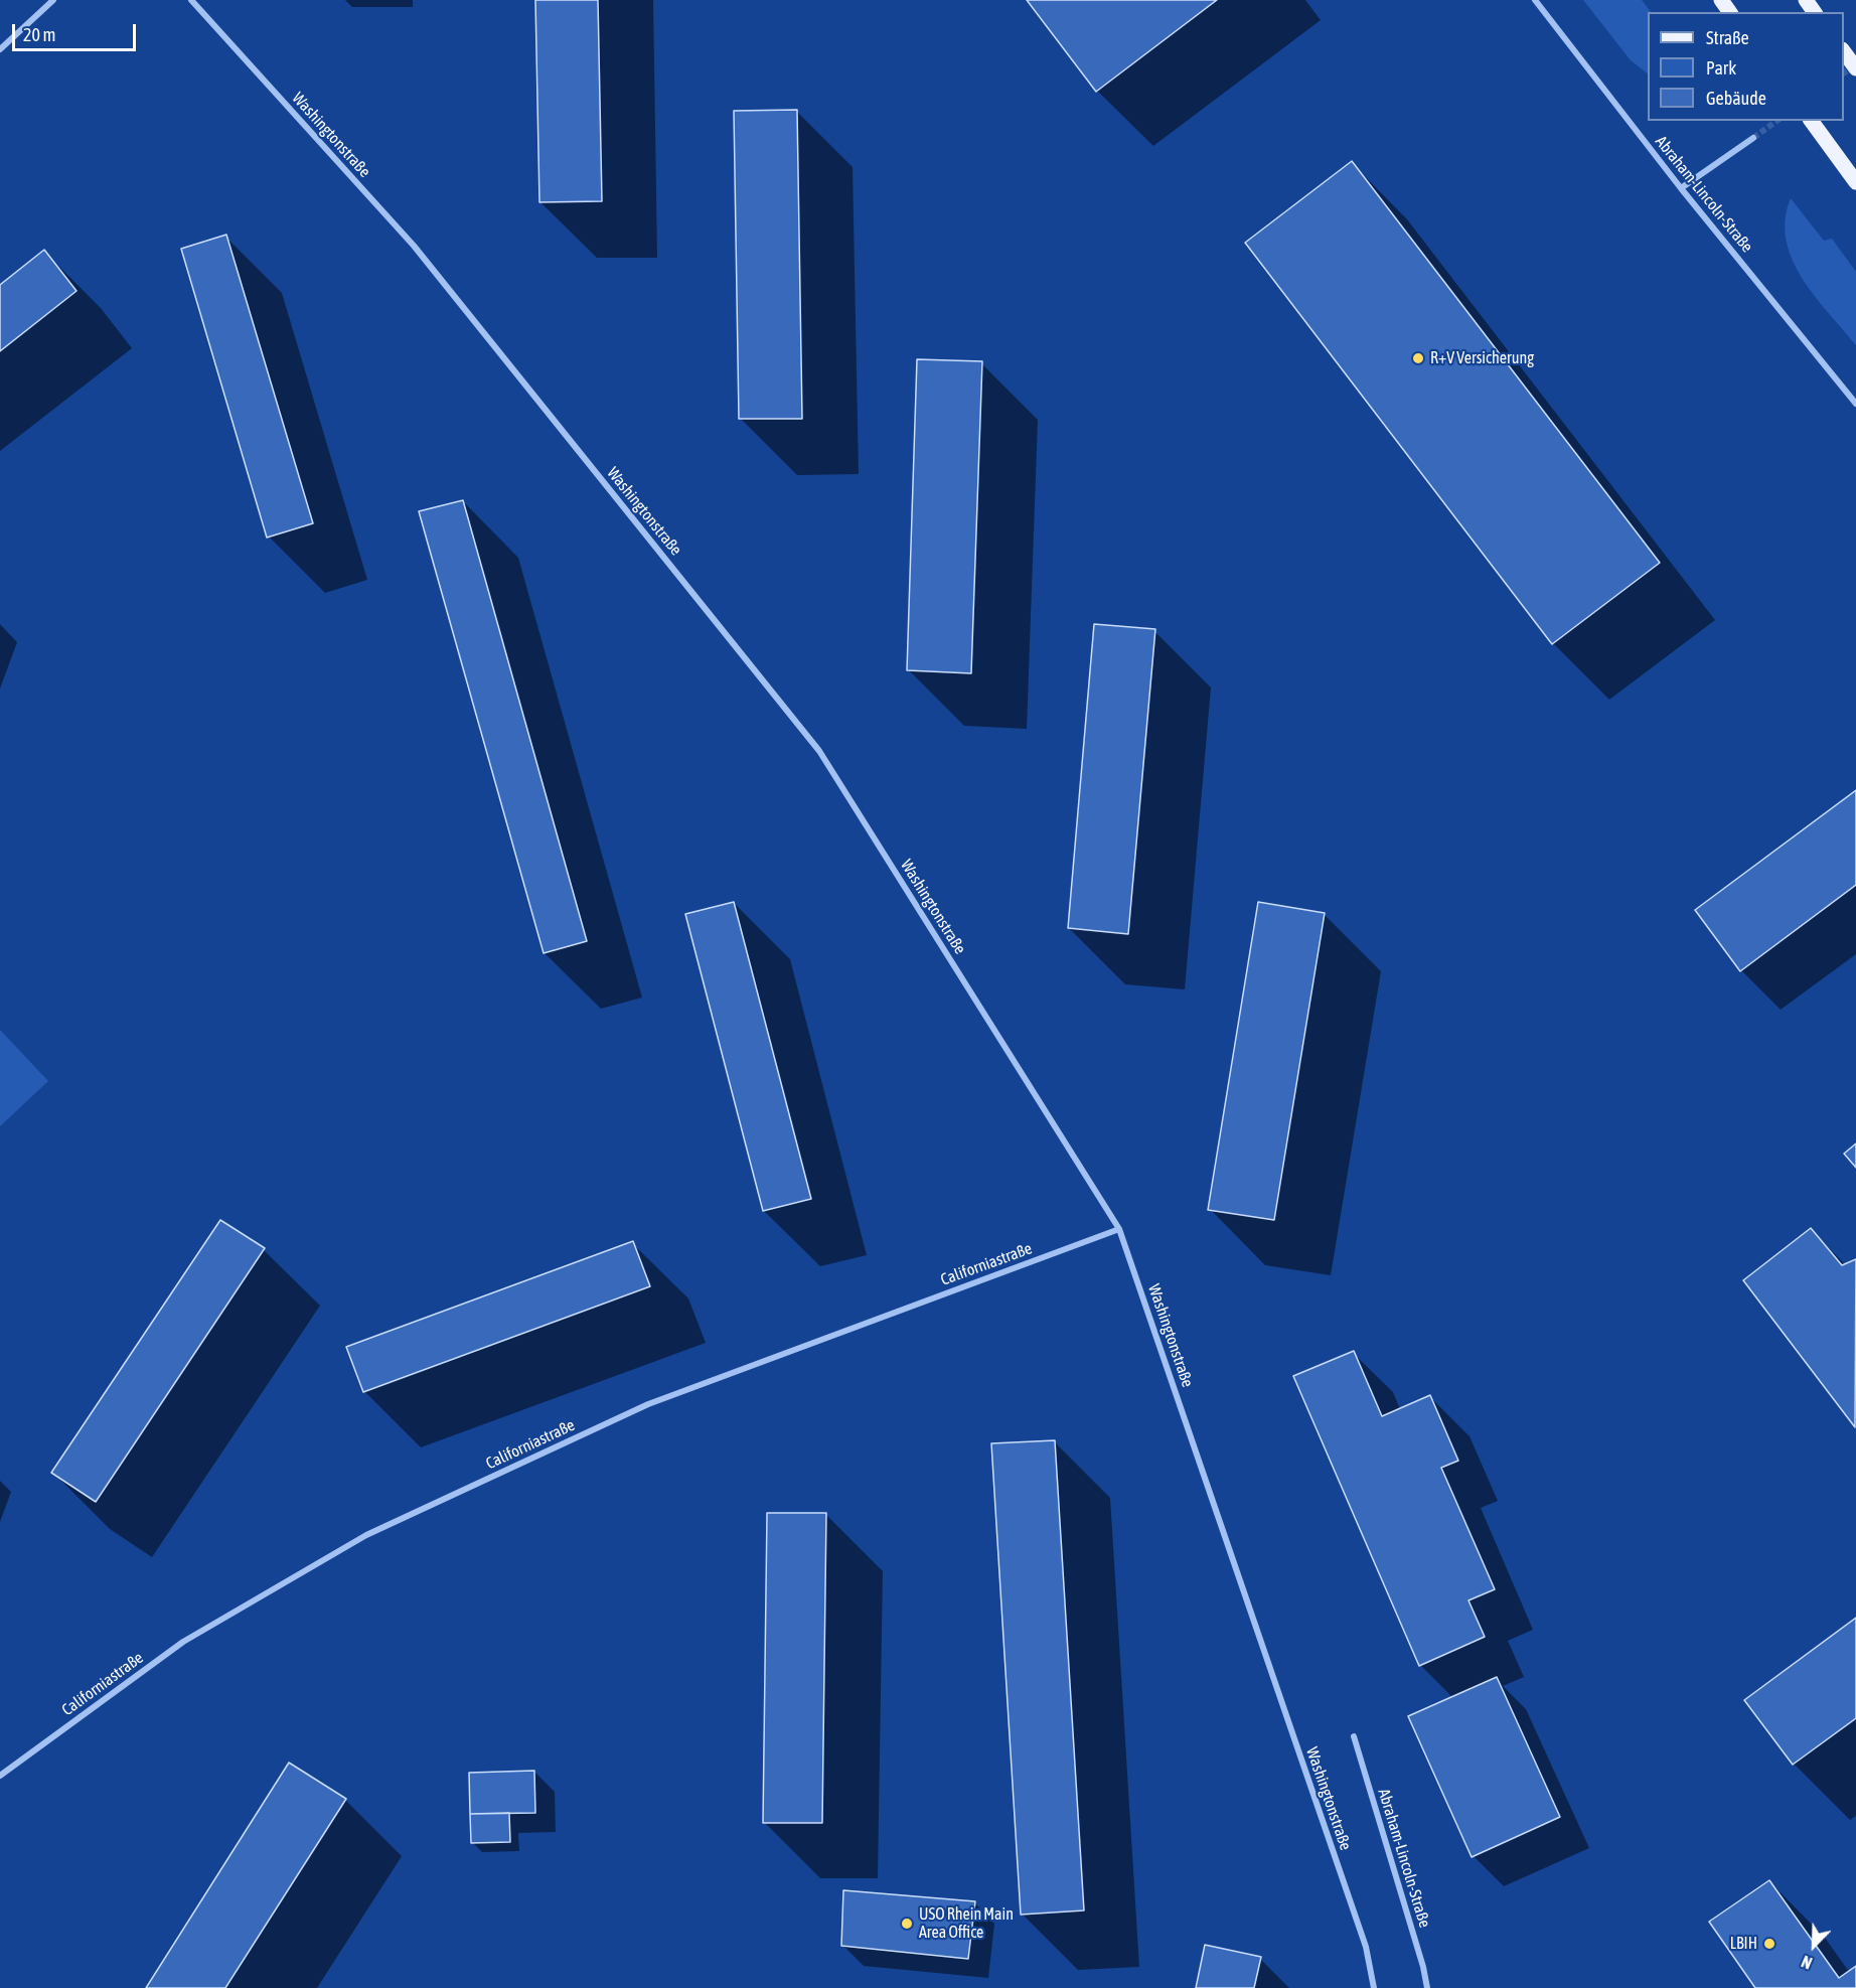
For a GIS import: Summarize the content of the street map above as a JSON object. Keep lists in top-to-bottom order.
{
  "streets": {
    "street": ["Washingtonstraße", "Abraham-Lincoln-Straße", "Californiastraße"]
  },
  "crossings": [
    ["Washingtonstraße", "Californiastraße"]
  ],
  "places": ["R+V Versicherung", "USO Rhein Main Area Office", "LBIH"],
  "legend": ["Straße", "Park", "Gebäude"],
  "scale_bar": "20 m",
  "north": "bottom left"
}
